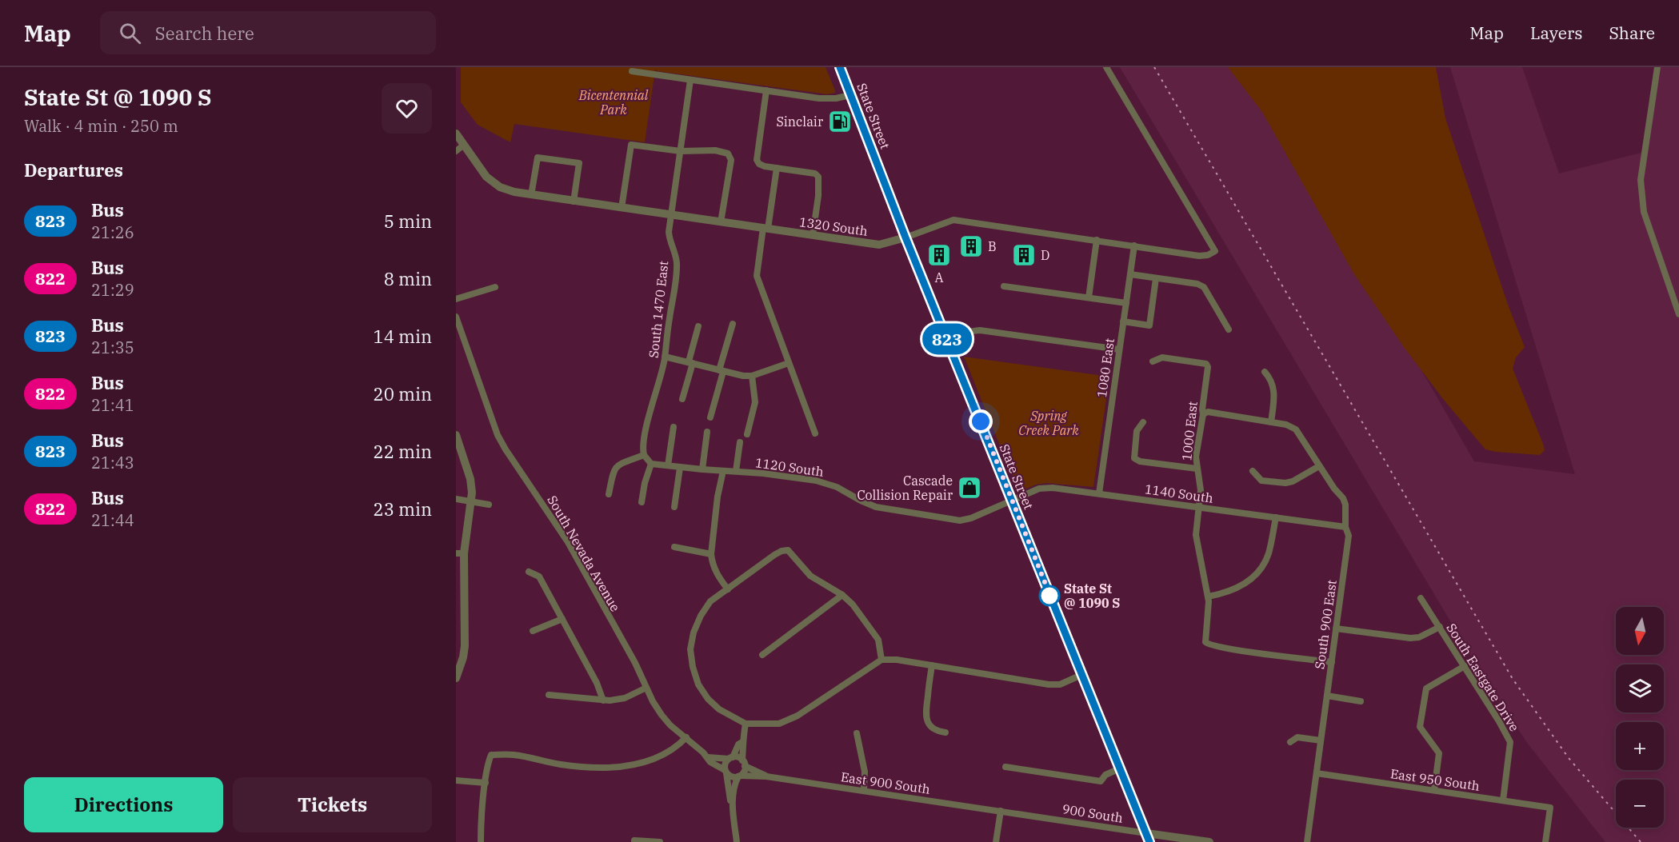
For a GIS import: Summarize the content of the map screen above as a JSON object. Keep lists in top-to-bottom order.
{
  "streets": {
    "main road": ["State Street"],
    "street": [
      "1320 South",
      "South 1470 East",
      "1080 East",
      "1000 East",
      "1120 South",
      "1140 South",
      "South Nevada Avenue",
      "South 900 East",
      "South Eastgate Drive",
      "East 950 South",
      "East 900 South",
      "900 South"
    ]
  },
  "crossings": [
    ["State Street", "1320 South"],
    ["State Street", "1120 South"],
    ["State Street", "1140 South"],
    ["State Street", "900 South"],
    ["1320 South", "South 1470 East"],
    ["1320 South", "1080 East"],
    ["1080 East", "1140 South"],
    ["1000 East", "1140 South"],
    ["1000 East", "South 900 East"],
    ["1120 South", "1140 South"],
    ["1140 South", "South 900 East"],
    ["South Nevada Avenue", "East 900 South"],
    ["South 900 East", "East 950 South"],
    ["South Eastgate Drive", "East 950 South"],
    ["East 900 South", "900 South"]
  ],
  "parks": ["Bicentennial Park", "Spring Creek Park"],
  "places": {
    "fuel station": ["Sinclair"],
    "building": ["B", "A", "D"],
    "shop": ["Cascade Collision Repair"],
    "other": ["State St @ 1090 S"]
  },
  "lines": ["bus line 823"],
  "north": "bottom",
  "page": {
    "header": "Map",
    "search": "Search here",
    "nav": ["Map", "Layers", "Share"],
    "heading": [
      ["State St @ 1090 S", "Walk · 4 min · 250 m"],
      "Departures"
    ],
    "on_map": "823",
    "list": [
      {
        "mark": "823",
        "name": "Bus",
        "note": "21:26",
        "value": "5 min"
      },
      {
        "mark": "822",
        "name": "Bus",
        "note": "21:29",
        "value": "8 min"
      },
      {
        "mark": "823",
        "name": "Bus",
        "note": "21:35",
        "value": "14 min"
      },
      {
        "mark": "822",
        "name": "Bus",
        "note": "21:41",
        "value": "20 min"
      },
      {
        "mark": "823",
        "name": "Bus",
        "note": "21:43",
        "value": "22 min"
      },
      {
        "mark": "822",
        "name": "Bus",
        "note": "21:44",
        "value": "23 min"
      }
    ],
    "map_buttons": ["+", "−"],
    "buttons": ["Directions", "Tickets"]
  }
}
